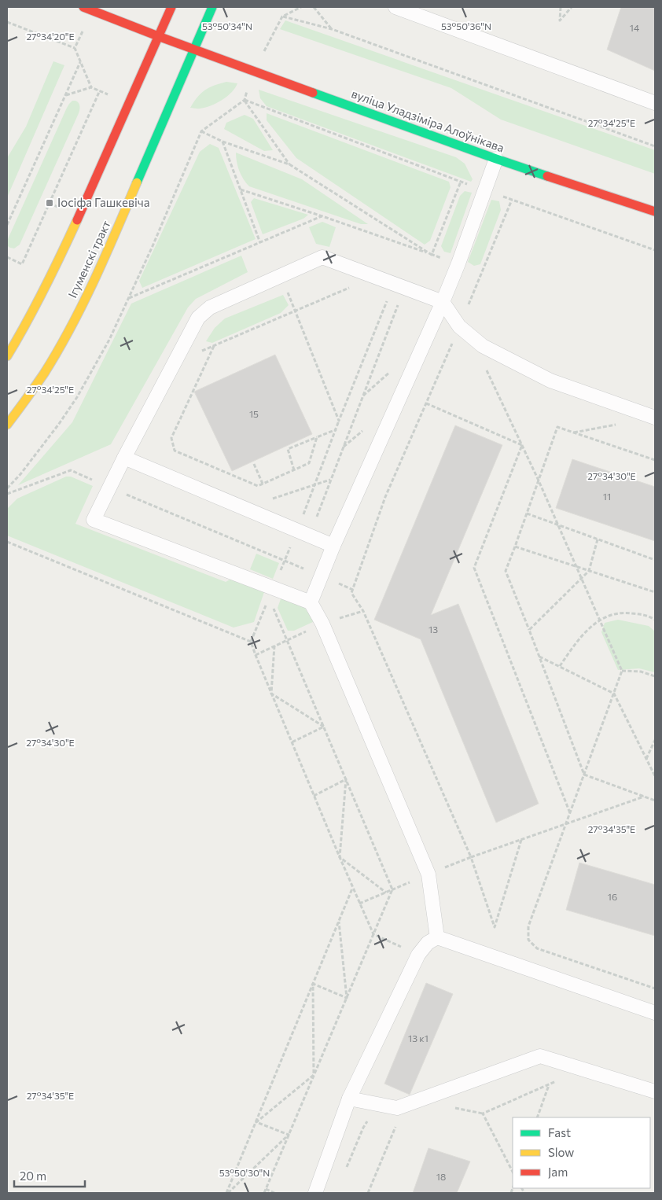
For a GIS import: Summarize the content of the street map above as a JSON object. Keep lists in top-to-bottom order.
{
  "streets": {
    "main road": ["вуліца Уладзіміра Алоўнікава", "Ігуменскі тракт"]
  },
  "crossings": [
    ["вуліца Уладзіміра Алоўнікава", "Ігуменскі тракт"]
  ],
  "places": {
    "transit": ["Іосіфа Гашкевіча"]
  },
  "house_numbers": [
    "14",
    "15",
    "11",
    "13",
    "16",
    "13 к1",
    "18"
  ],
  "legend": ["Fast", "Slow", "Jam"],
  "scale_bar": "20 m",
  "coordinates": [
    "53°50'36\"N",
    "53°50'34\"N",
    "27°34'20\"E",
    "27°34'25\"E",
    "27°34'30\"E",
    "27°34'35\"E",
    "53°50'30\"N"
  ]
}
